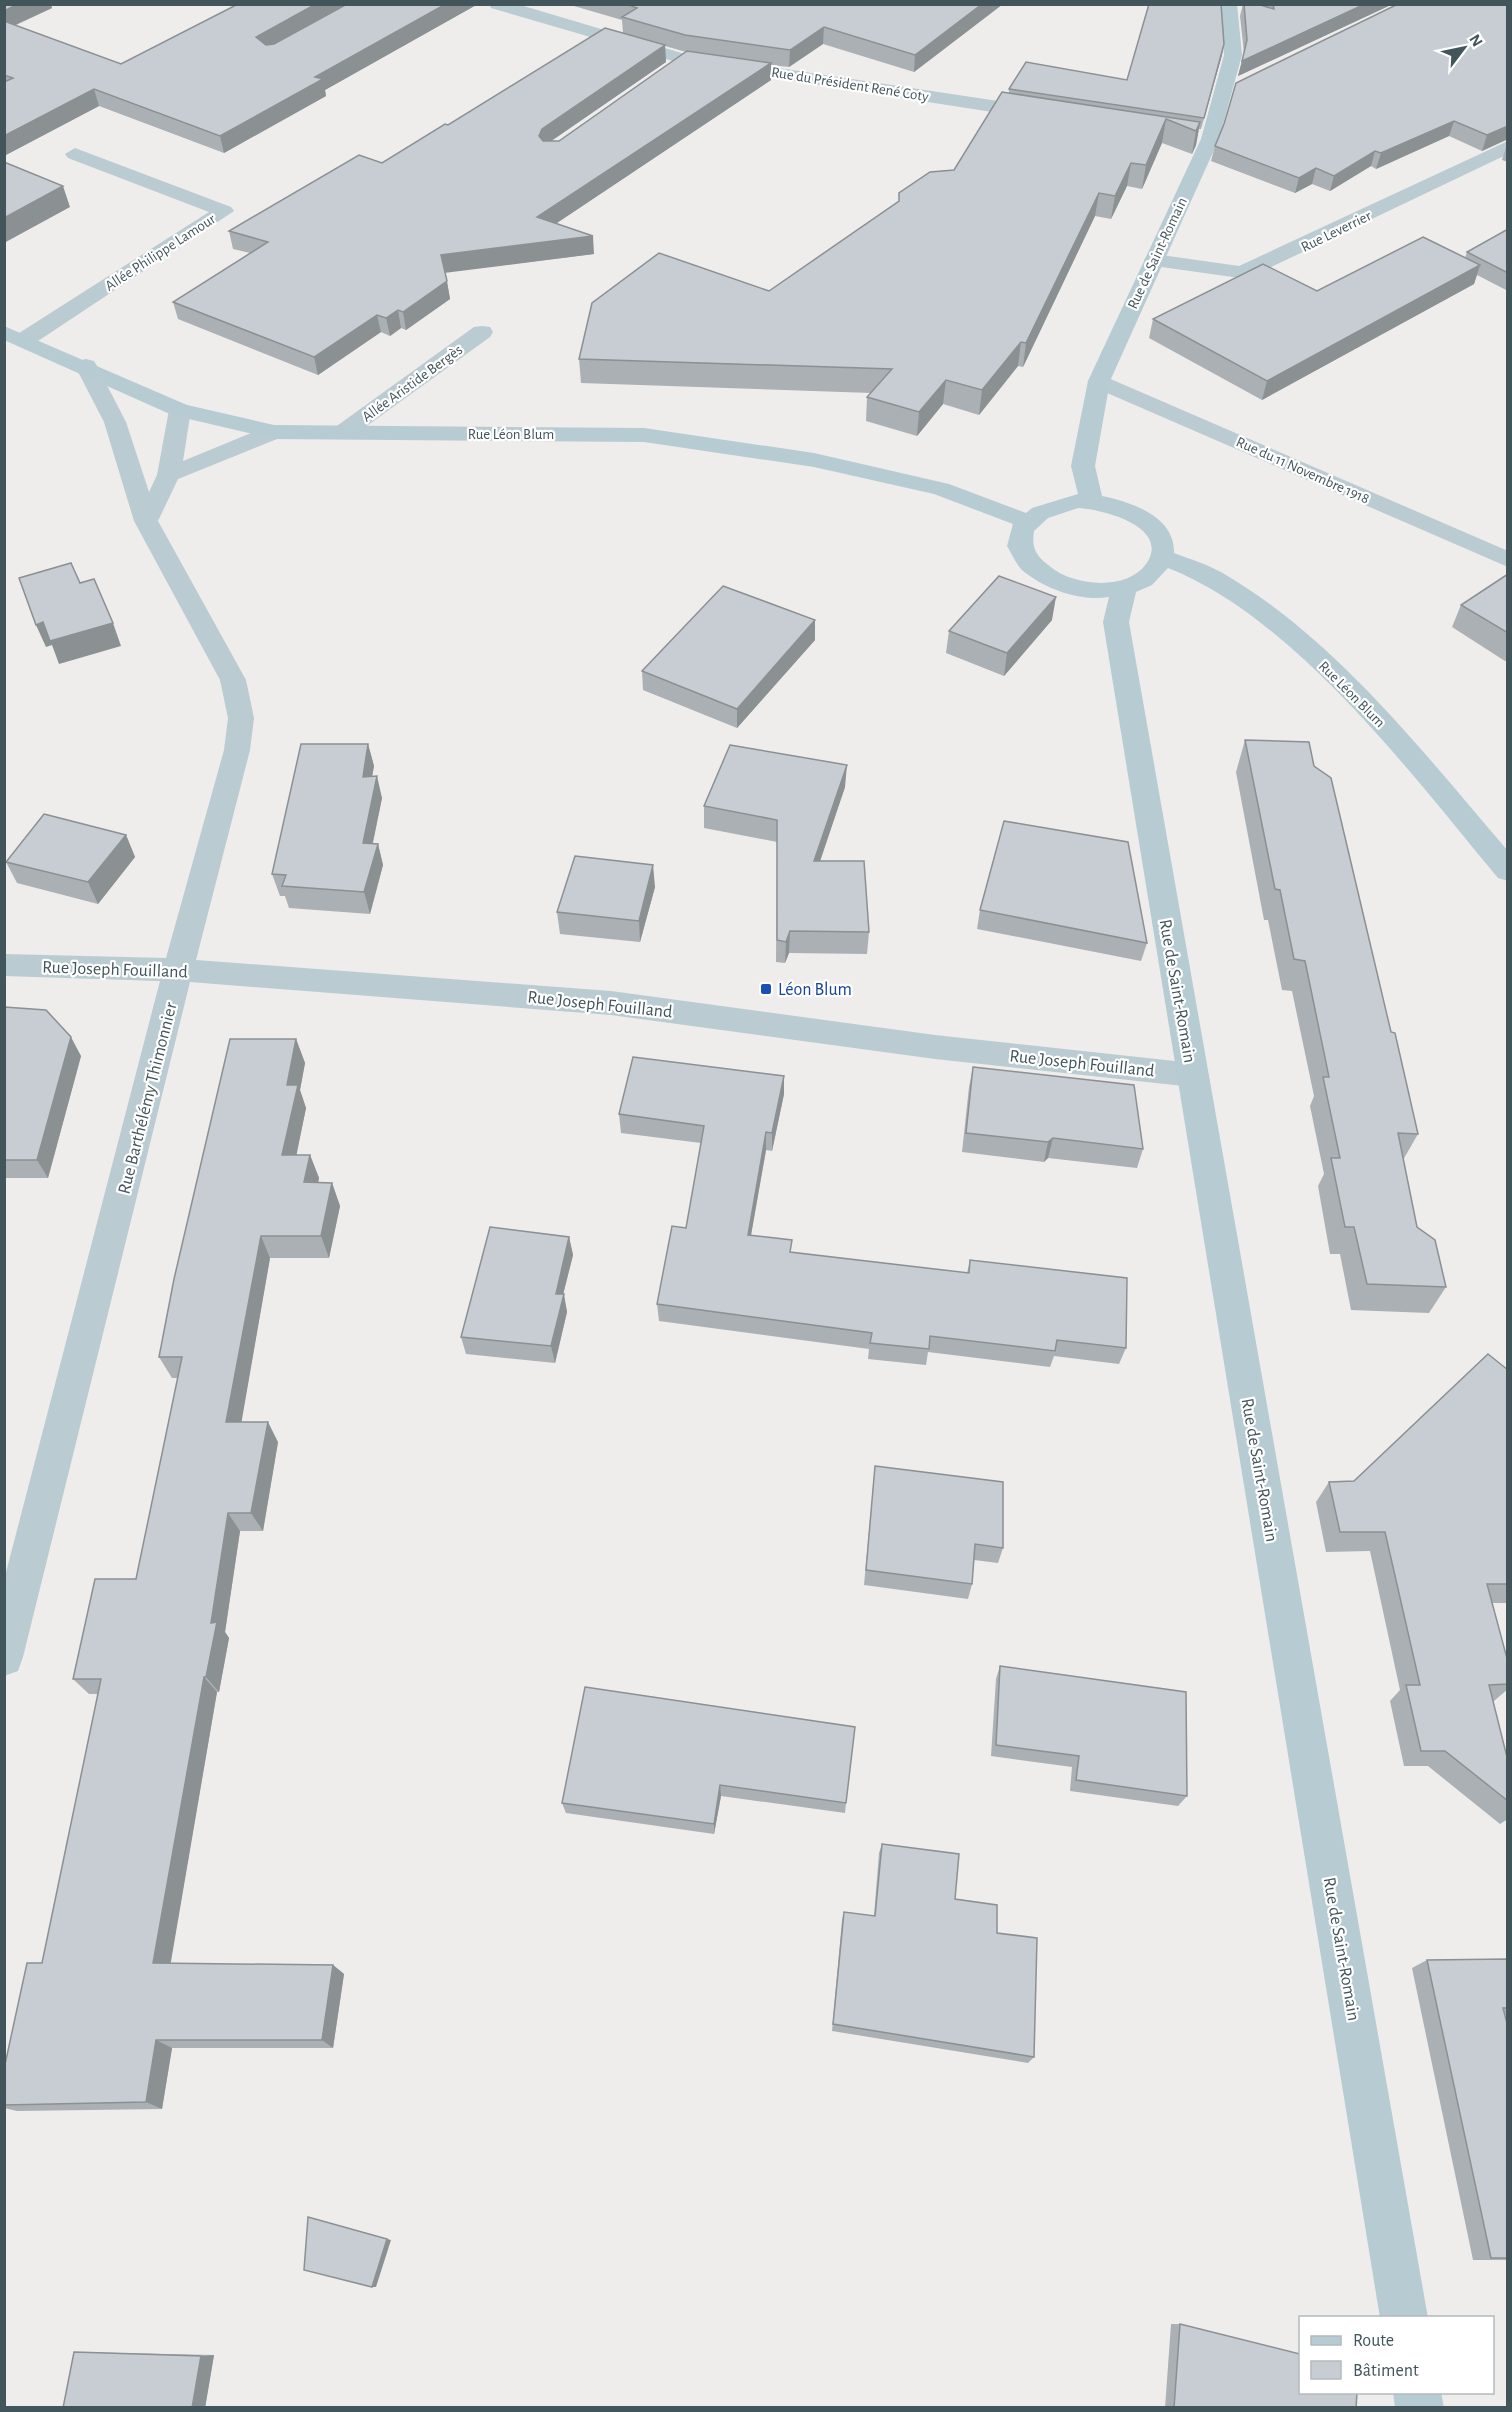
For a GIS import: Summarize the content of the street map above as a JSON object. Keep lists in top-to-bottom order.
{
  "streets": {
    "street": [
      "Rue du Président René Coty",
      "Rue Leverrier",
      "Allée Philippe Lamour",
      "Rue de Saint-Romain",
      "Allée Aristide Bergès",
      "Rue Léon Blum",
      "Rue du 11 Novembre 1918",
      "Rue Joseph Fouilland",
      "Rue Barthélémy Thimonnier"
    ]
  },
  "crossings": [
    ["Rue Leverrier", "Rue de Saint-Romain"],
    ["Allée Philippe Lamour", "Rue Léon Blum"],
    ["Rue de Saint-Romain", "Rue Léon Blum"],
    ["Rue de Saint-Romain", "Rue du 11 Novembre 1918"],
    ["Rue de Saint-Romain", "Rue Joseph Fouilland"],
    ["Allée Aristide Bergès", "Rue Léon Blum"],
    ["Rue Léon Blum", "Rue Barthélémy Thimonnier"],
    ["Rue Joseph Fouilland", "Rue Barthélémy Thimonnier"]
  ],
  "places": {
    "transit": ["Léon Blum"]
  },
  "legend": ["Route", "Bâtiment"],
  "north": "top right"
}
